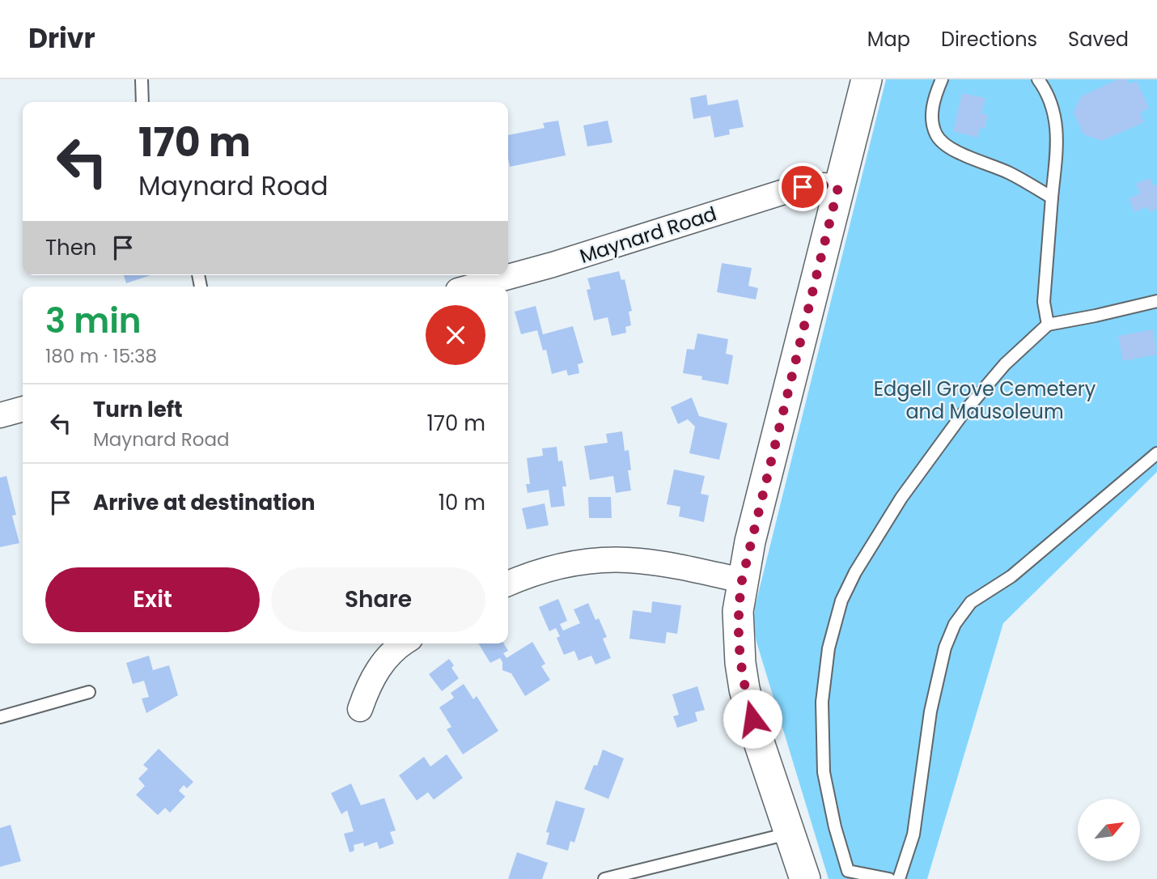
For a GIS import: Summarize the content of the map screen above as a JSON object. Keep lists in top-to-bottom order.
{
  "streets": {
    "street": ["Maynard Road"]
  },
  "parks": ["Edgell Grove Cemetery and Mausoleum"],
  "north": "top right",
  "page": {
    "header": "Drivr",
    "nav": ["Map", "Directions", "Saved"],
    "turn": ["170 m", "Maynard Road"],
    "then": "Then",
    "heading": ["3 min", "180 m · 15:38"],
    "list": [
      {
        "name": "Turn left",
        "note": "Maynard Road",
        "value": "170 m"
      },
      {
        "name": "Arrive at destination",
        "value": "10 m"
      }
    ],
    "buttons": ["Exit", "Share"]
  }
}
